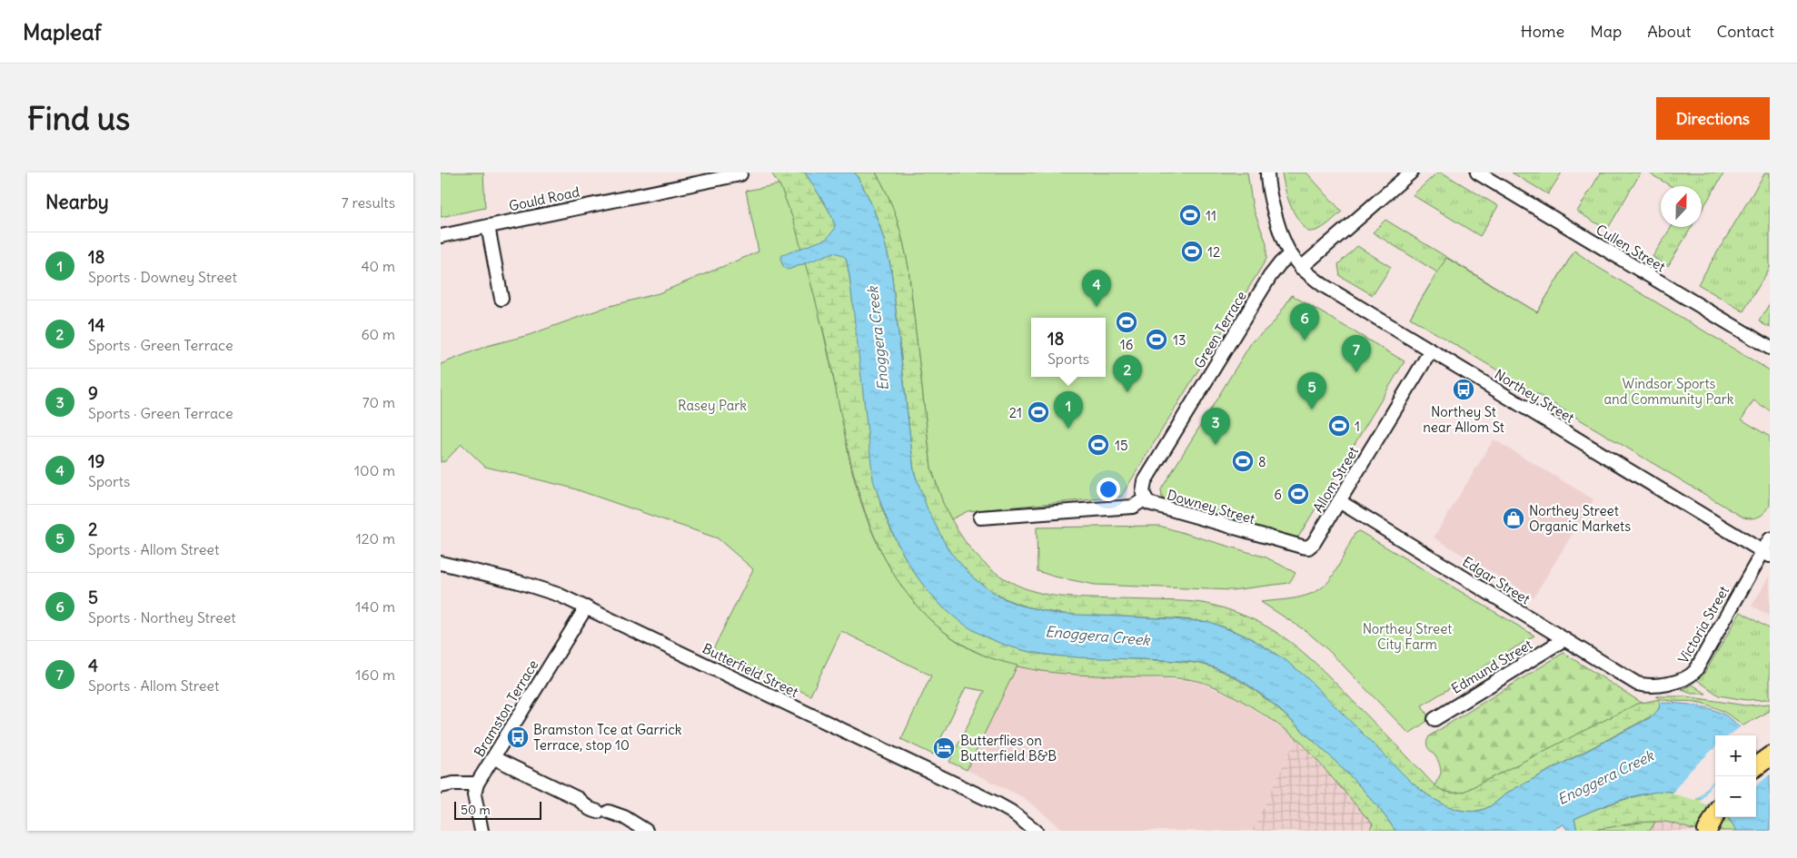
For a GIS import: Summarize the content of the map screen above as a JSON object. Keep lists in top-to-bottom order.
{
  "streets": {
    "street": [
      "Gould Road",
      "Cullen Street",
      "Green Terrace",
      "Northey Street",
      "Allom Street",
      "Downey Street",
      "Edgar Street",
      "Victoria Street",
      "Edmund Street",
      "Butterfield Street",
      "Bramston Terrace"
    ]
  },
  "crossings": [
    ["Green Terrace", "Northey Street"],
    ["Green Terrace", "Downey Street"],
    ["Northey Street", "Allom Street"],
    ["Northey Street", "Victoria Street"],
    ["Allom Street", "Downey Street"],
    ["Allom Street", "Edgar Street"],
    ["Edgar Street", "Victoria Street"],
    ["Edgar Street", "Edmund Street"],
    ["Butterfield Street", "Bramston Terrace"]
  ],
  "water": ["Enoggera Creek"],
  "parks": ["Windsor Sports and Community Park", "Rasey Park", "Northey Street City Farm"],
  "places": {
    "sports": [
      "11",
      "12",
      "16",
      "13",
      "21",
      "1",
      "15",
      "8",
      "6"
    ],
    "bus stop": ["Northey St near Allom St", "Bramston Tce at Garrick Terrace, stop 10"],
    "shop": ["Northey Street Organic Markets"],
    "hotel": ["Butterflies on Butterfield B&B"]
  },
  "scale_bar": "50 m",
  "north": "top",
  "page": {
    "header": "Mapleaf",
    "nav": [
      "Home",
      "Map",
      "About",
      "Contact"
    ],
    "buttons": "Directions",
    "title": "Find us",
    "heading": ["Nearby", "7 results"],
    "list": [
      {
        "mark": "1",
        "name": "18",
        "note": "Sports · Downey Street",
        "value": "40 m"
      },
      {
        "mark": "2",
        "name": "14",
        "note": "Sports · Green Terrace",
        "value": "60 m"
      },
      {
        "mark": "3",
        "name": "9",
        "note": "Sports · Green Terrace",
        "value": "70 m"
      },
      {
        "mark": "4",
        "name": "19",
        "note": "Sports",
        "value": "100 m"
      },
      {
        "mark": "5",
        "name": "2",
        "note": "Sports · Allom Street",
        "value": "120 m"
      },
      {
        "mark": "6",
        "name": "5",
        "note": "Sports · Northey Street",
        "value": "140 m"
      },
      {
        "mark": "7",
        "name": "4",
        "note": "Sports · Allom Street",
        "value": "160 m"
      }
    ],
    "pins": [
      "4",
      "6",
      "7",
      "2",
      "5",
      "1",
      "3"
    ],
    "popup": ["18", "Sports"],
    "map_buttons": ["+", "−"],
    "scale": "50 m"
  }
}
